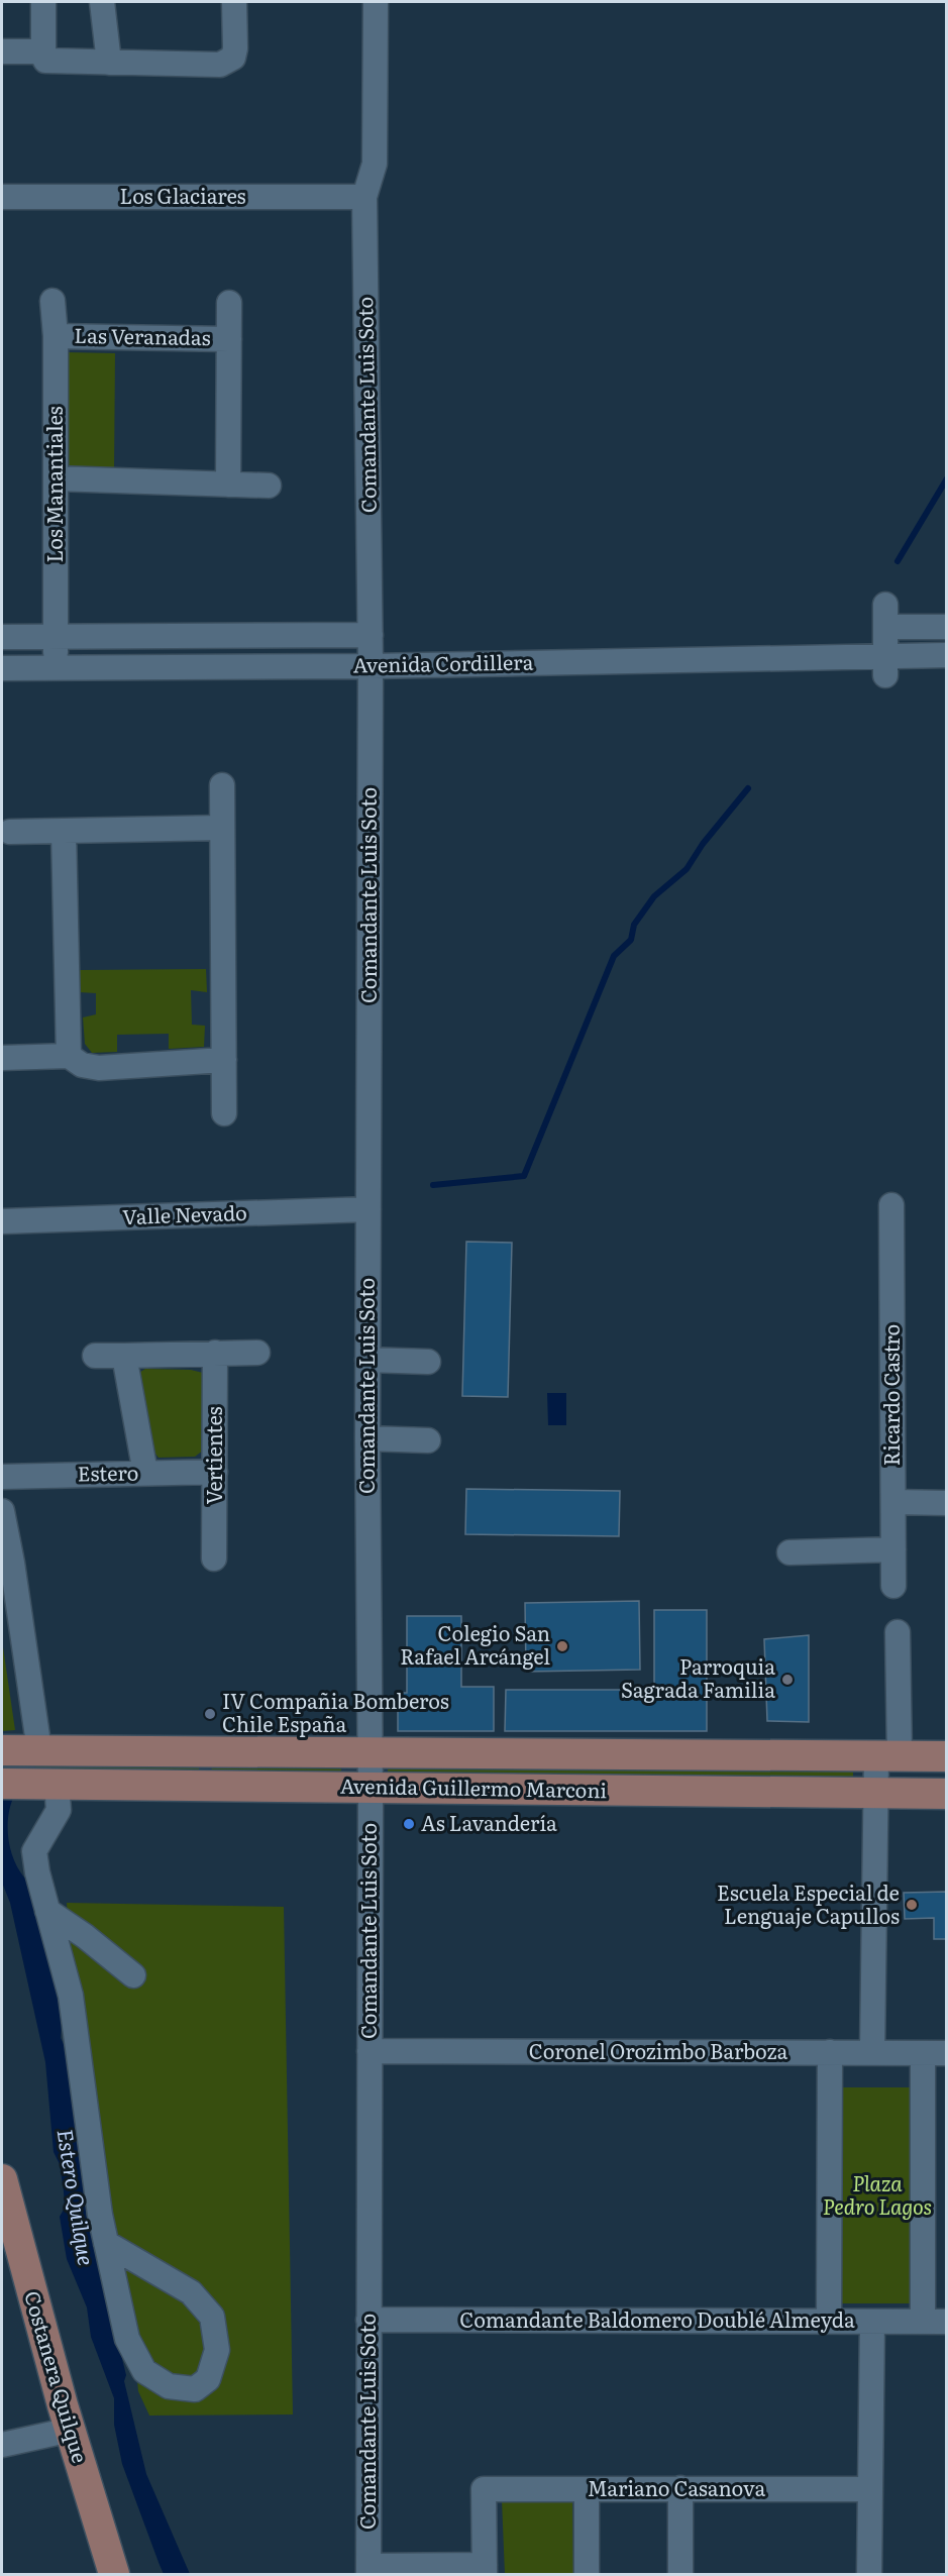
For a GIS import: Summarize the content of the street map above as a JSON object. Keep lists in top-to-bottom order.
{
  "streets": {
    "main road": ["Avenida Guillermo Marconi", "Costanera Quilque"],
    "street": [
      "Los Glaciares",
      "Las Veranadas",
      "Comandante Luis Soto",
      "Los Manantiales",
      "Avenida Cordillera",
      "Valle Nevado",
      "Ricardo Castro",
      "Vertientes",
      "Estero",
      "Coronel Orozimbo Barboza",
      "Comandante Baldomero Doublé Almeyda",
      "Mariano Casanova"
    ]
  },
  "crossings": [
    ["Los Glaciares", "Comandante Luis Soto"],
    ["Las Veranadas", "Los Manantiales"],
    ["Comandante Luis Soto", "Avenida Cordillera"],
    ["Comandante Luis Soto", "Valle Nevado"],
    ["Comandante Luis Soto", "Avenida Guillermo Marconi"],
    ["Comandante Luis Soto", "Coronel Orozimbo Barboza"],
    ["Comandante Luis Soto", "Comandante Baldomero Doublé Almeyda"],
    ["Los Manantiales", "Avenida Cordillera"],
    ["Vertientes", "Estero"]
  ],
  "water": ["Estero Quilque"],
  "parks": ["Plaza Pedro Lagos"],
  "places": [
    "Colegio San Rafael Arcángel",
    "Parroquia Sagrada Familia",
    "IV Compañia Bomberos Chile España",
    "As Lavandería",
    "Escuela Especial de Lenguaje Capullos"
  ]
}
